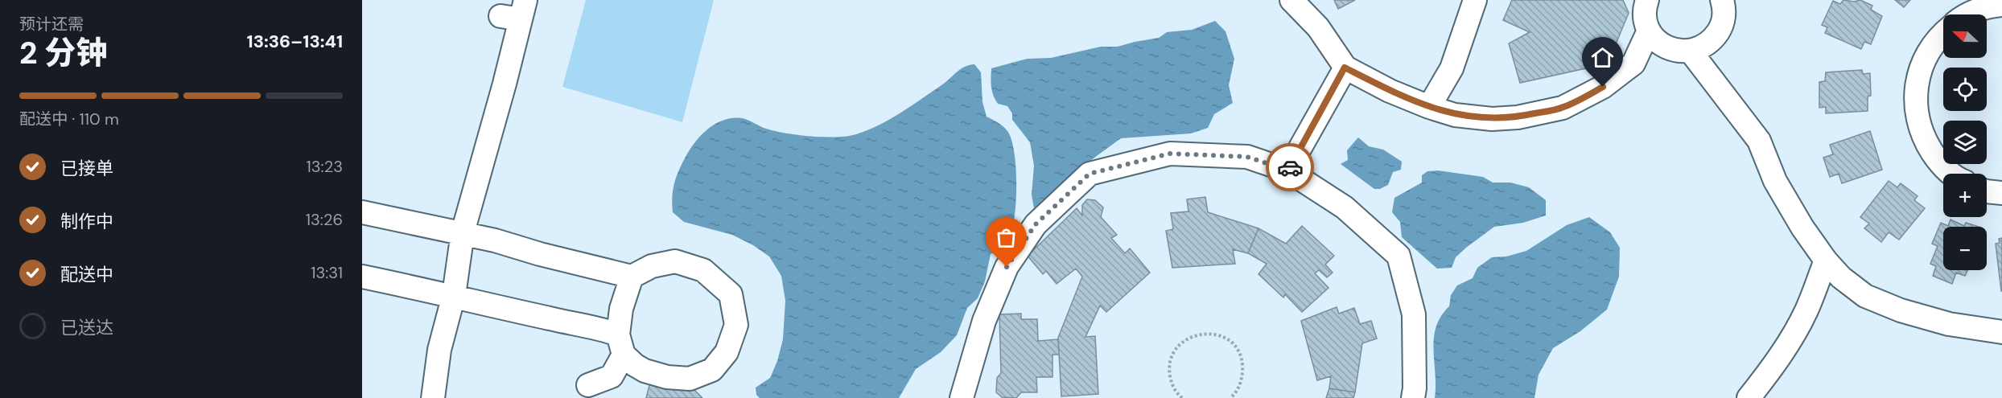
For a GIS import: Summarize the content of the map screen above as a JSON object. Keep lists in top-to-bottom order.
{
  "north": "left",
  "page": {
    "heading": ["2 分钟", "预计还需", "13:36–13:41"],
    "map_buttons": ["+", "−"],
    "bar": "配送中 · 110 m",
    "list": [
      ["已接单", "13:23"],
      ["制作中", "13:26"],
      ["配送中", "13:31"],
      "已送达"
    ]
  }
}
